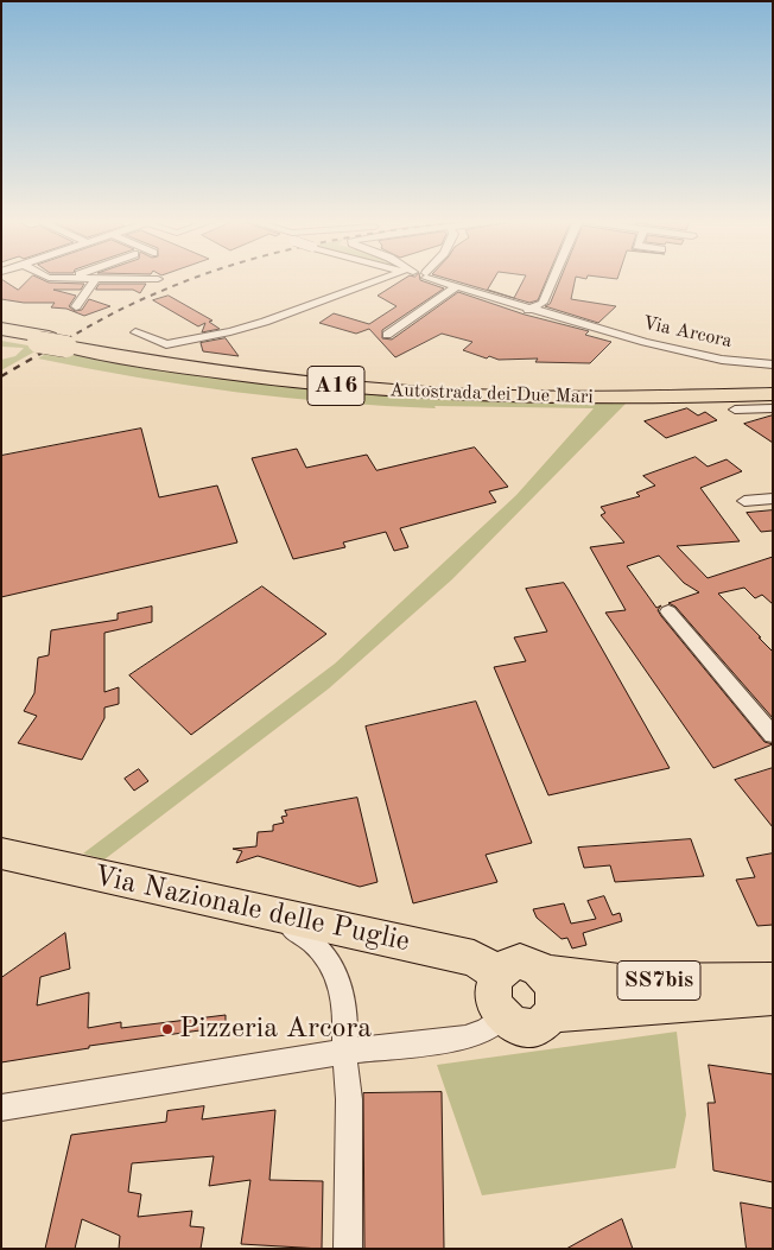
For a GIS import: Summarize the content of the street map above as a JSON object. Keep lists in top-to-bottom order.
{
  "streets": {
    "highway": ["A16", "Autostrada dei Due Mari"],
    "main road": ["Via Nazionale delle Puglie", "SS7bis"],
    "street": ["Via Arcora"]
  },
  "crossings": [
    ["Via Nazionale delle Puglie", "SS7bis"]
  ],
  "places": ["Pizzeria Arcora"]
}
